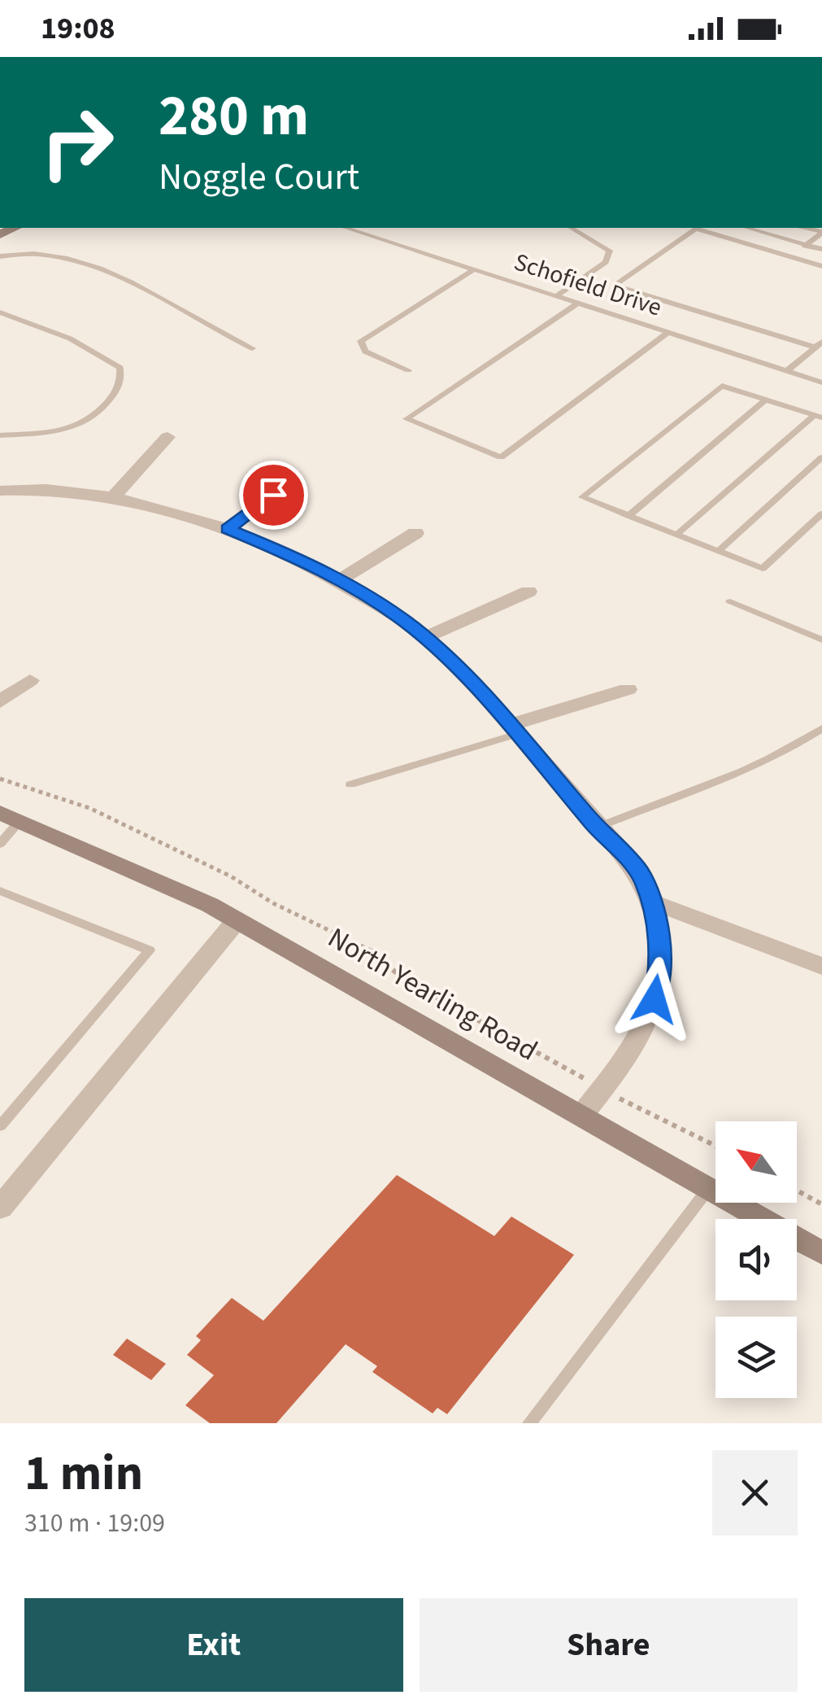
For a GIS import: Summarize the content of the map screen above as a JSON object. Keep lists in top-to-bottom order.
{
  "streets": {
    "main road": ["North Yearling Road"],
    "lane": ["Schofield Drive"]
  },
  "north": "top left",
  "page": {
    "status": "19:08",
    "turn": ["280 m", "Noggle Court"],
    "heading": ["1 min", "310 m · 19:09"],
    "buttons": ["Exit", "Share"]
  }
}
